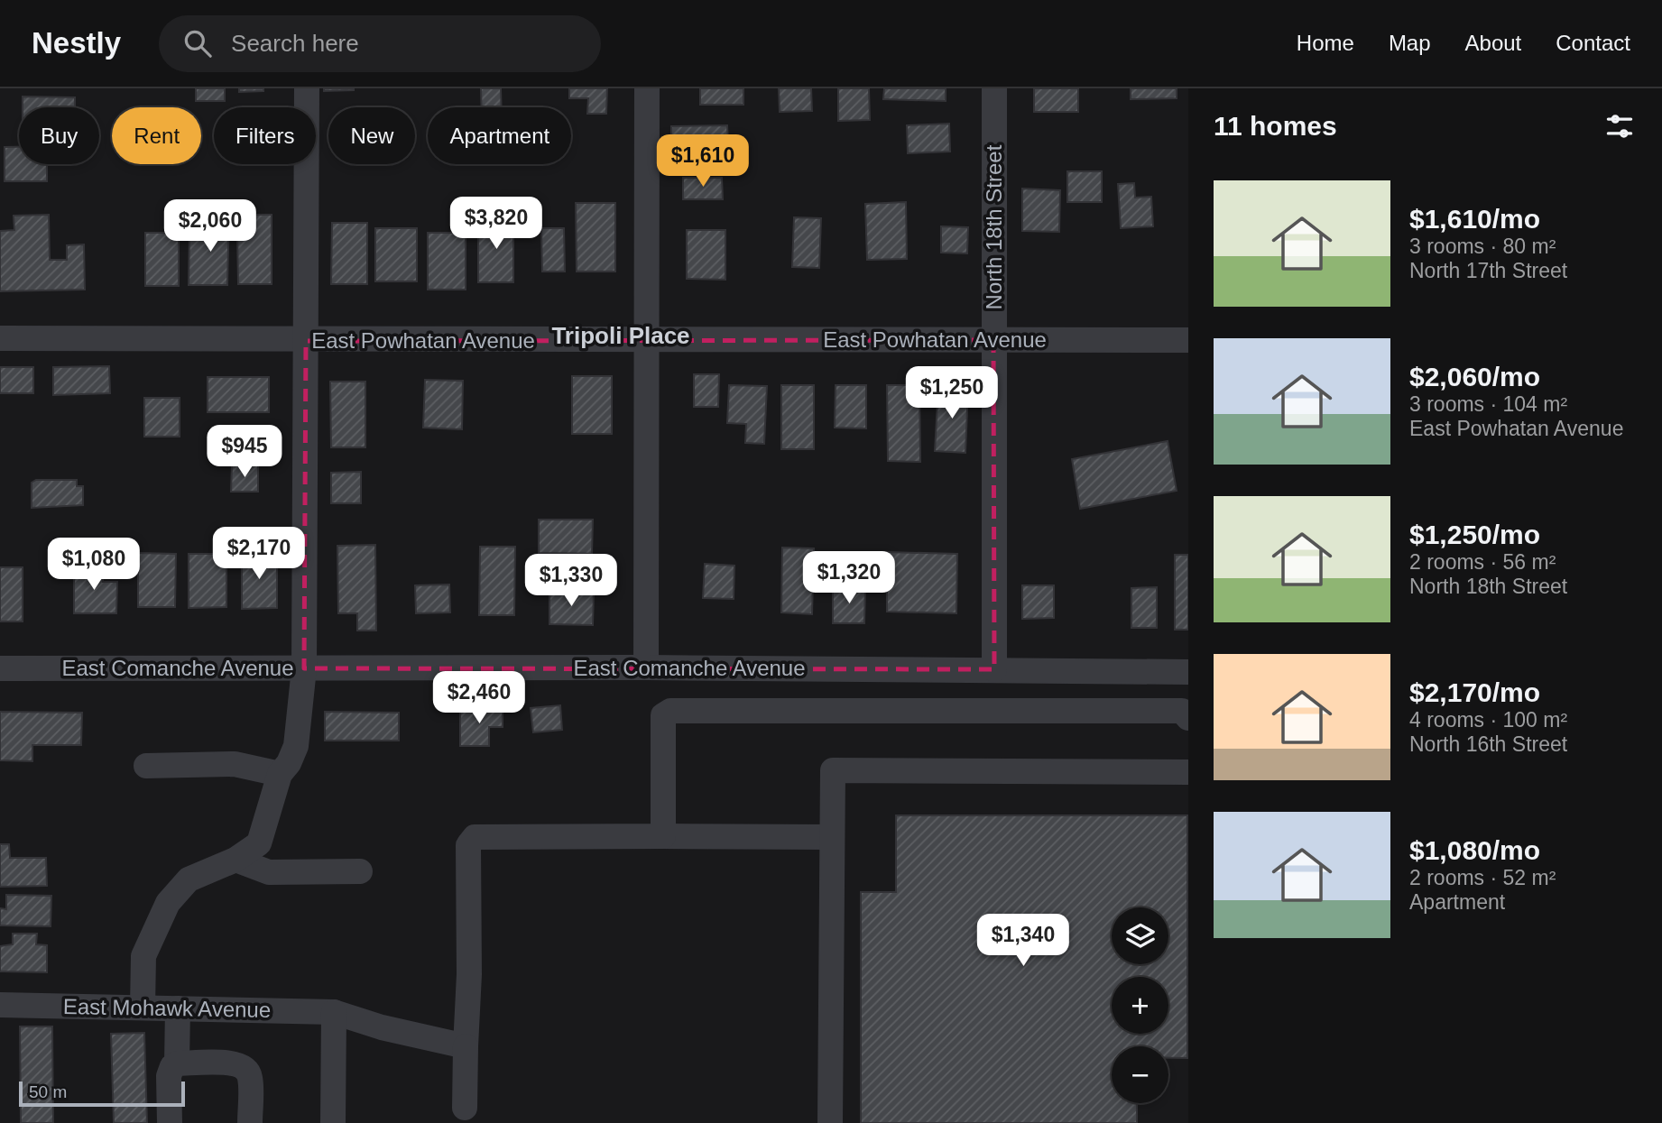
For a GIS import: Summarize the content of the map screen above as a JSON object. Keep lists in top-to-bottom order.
{
  "streets": {
    "street": [
      "North 18th Street",
      "East Powhatan Avenue",
      "East Comanche Avenue",
      "East Mohawk Avenue"
    ]
  },
  "crossings": [
    ["North 18th Street", "East Powhatan Avenue"],
    ["North 18th Street", "East Comanche Avenue"]
  ],
  "districts": ["Tripoli Place"],
  "scale_bar": "50 m",
  "page": {
    "header": "Nestly",
    "search": "Search here",
    "nav": [
      "Home",
      "Map",
      "About",
      "Contact"
    ],
    "heading": "11 homes",
    "chip": [
      "Buy",
      "Rent",
      "Filters",
      "New",
      "Apartment"
    ],
    "price": [
      "$1,610",
      "$3,820",
      "$2,060",
      "$1,250",
      "$945",
      "$2,170",
      "$1,080",
      "$1,320",
      "$1,330",
      "$2,460",
      "$1,340"
    ],
    "list": [
      {
        "name": "$1,610/mo",
        "note": "3 rooms · 80 m² · North 17th Street"
      },
      {
        "name": "$2,060/mo",
        "note": "3 rooms · 104 m² · East Powhatan Avenue"
      },
      {
        "name": "$1,250/mo",
        "note": "2 rooms · 56 m² · North 18th Street"
      },
      {
        "name": "$2,170/mo",
        "note": "4 rooms · 100 m² · North 16th Street"
      },
      {
        "name": "$1,080/mo",
        "note": "2 rooms · 52 m² · Apartment"
      }
    ],
    "map_buttons": ["+", "−"],
    "scale": "50 m"
  }
}
